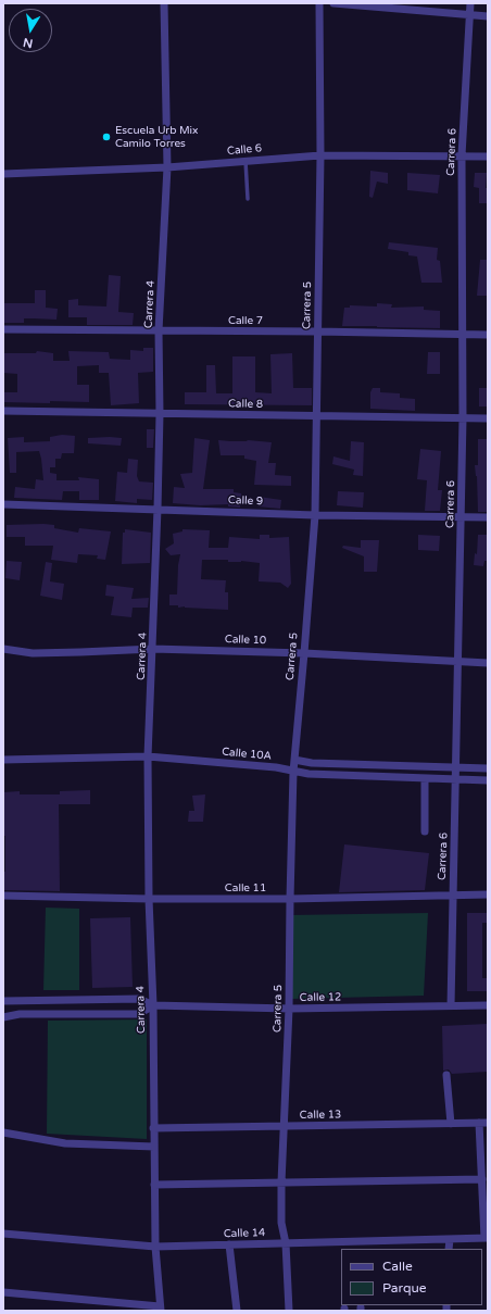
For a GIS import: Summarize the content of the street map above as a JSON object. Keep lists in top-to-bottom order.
{
  "streets": {
    "street": [
      "Calle 6",
      "Carrera 6",
      "Carrera 4",
      "Carrera 5",
      "Calle 7",
      "Calle 8",
      "Calle 9",
      "Calle 10",
      "Calle 10A",
      "Calle 11",
      "Calle 12",
      "Calle 13",
      "Calle 14"
    ]
  },
  "crossings": [
    ["Calle 6", "Carrera 6"],
    ["Calle 6", "Carrera 4"],
    ["Calle 6", "Carrera 5"],
    ["Carrera 6", "Calle 7"],
    ["Carrera 6", "Calle 8"],
    ["Carrera 6", "Calle 9"],
    ["Carrera 6", "Calle 10"],
    ["Carrera 6", "Calle 10A"],
    ["Carrera 6", "Calle 11"],
    ["Carrera 6", "Calle 12"],
    ["Carrera 4", "Calle 7"],
    ["Carrera 4", "Calle 8"],
    ["Carrera 4", "Calle 9"],
    ["Carrera 4", "Calle 10"],
    ["Carrera 4", "Calle 10A"],
    ["Carrera 4", "Calle 11"],
    ["Carrera 4", "Calle 12"],
    ["Carrera 4", "Calle 13"],
    ["Carrera 4", "Calle 14"],
    ["Carrera 5", "Calle 7"],
    ["Carrera 5", "Calle 8"],
    ["Carrera 5", "Calle 9"],
    ["Carrera 5", "Calle 10"],
    ["Carrera 5", "Calle 10A"],
    ["Carrera 5", "Calle 11"],
    ["Carrera 5", "Calle 12"],
    ["Carrera 5", "Calle 13"],
    ["Carrera 5", "Calle 14"]
  ],
  "places": ["Escuela Urb Mix Camilo Torres"],
  "legend": ["Calle", "Parque"],
  "north": "bottom"
}
